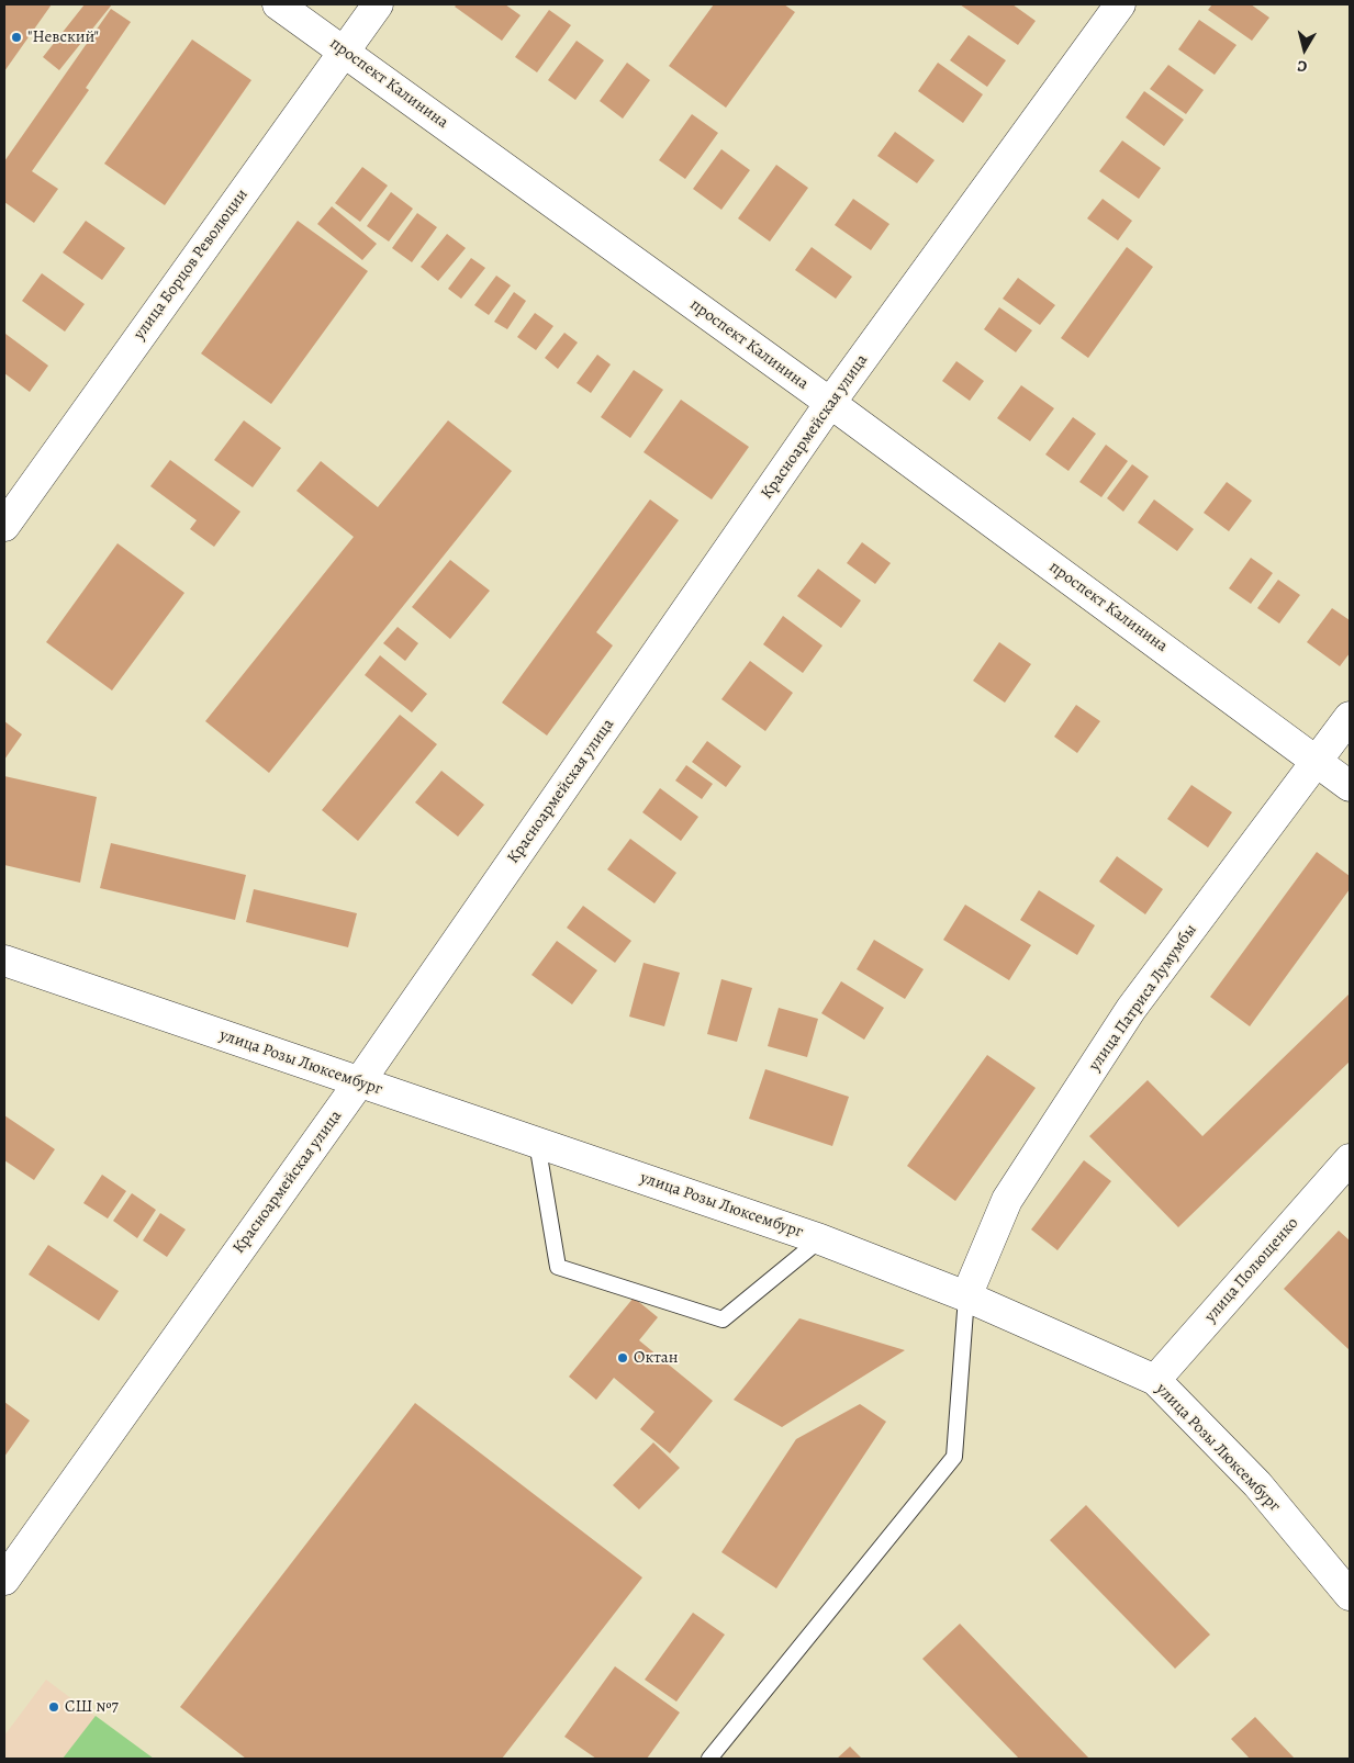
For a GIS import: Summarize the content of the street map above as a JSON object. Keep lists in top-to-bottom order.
{
  "streets": {
    "street": [
      "проспект Калинина",
      "улица Борцов Революции",
      "Красноармейская улица",
      "улица Патриса Лумумбы",
      "улица Розы Люксембург",
      "улица Полющенко"
    ]
  },
  "crossings": [
    ["проспект Калинина", "улица Борцов Революции"],
    ["проспект Калинина", "Красноармейская улица"],
    ["проспект Калинина", "улица Патриса Лумумбы"],
    ["Красноармейская улица", "улица Розы Люксембург"],
    ["улица Патриса Лумумбы", "улица Розы Люксембург"],
    ["улица Розы Люксембург", "улица Полющенко"]
  ],
  "places": ["\"Невский\"", "Октан", "СШ №7"],
  "north": "bottom"
}
